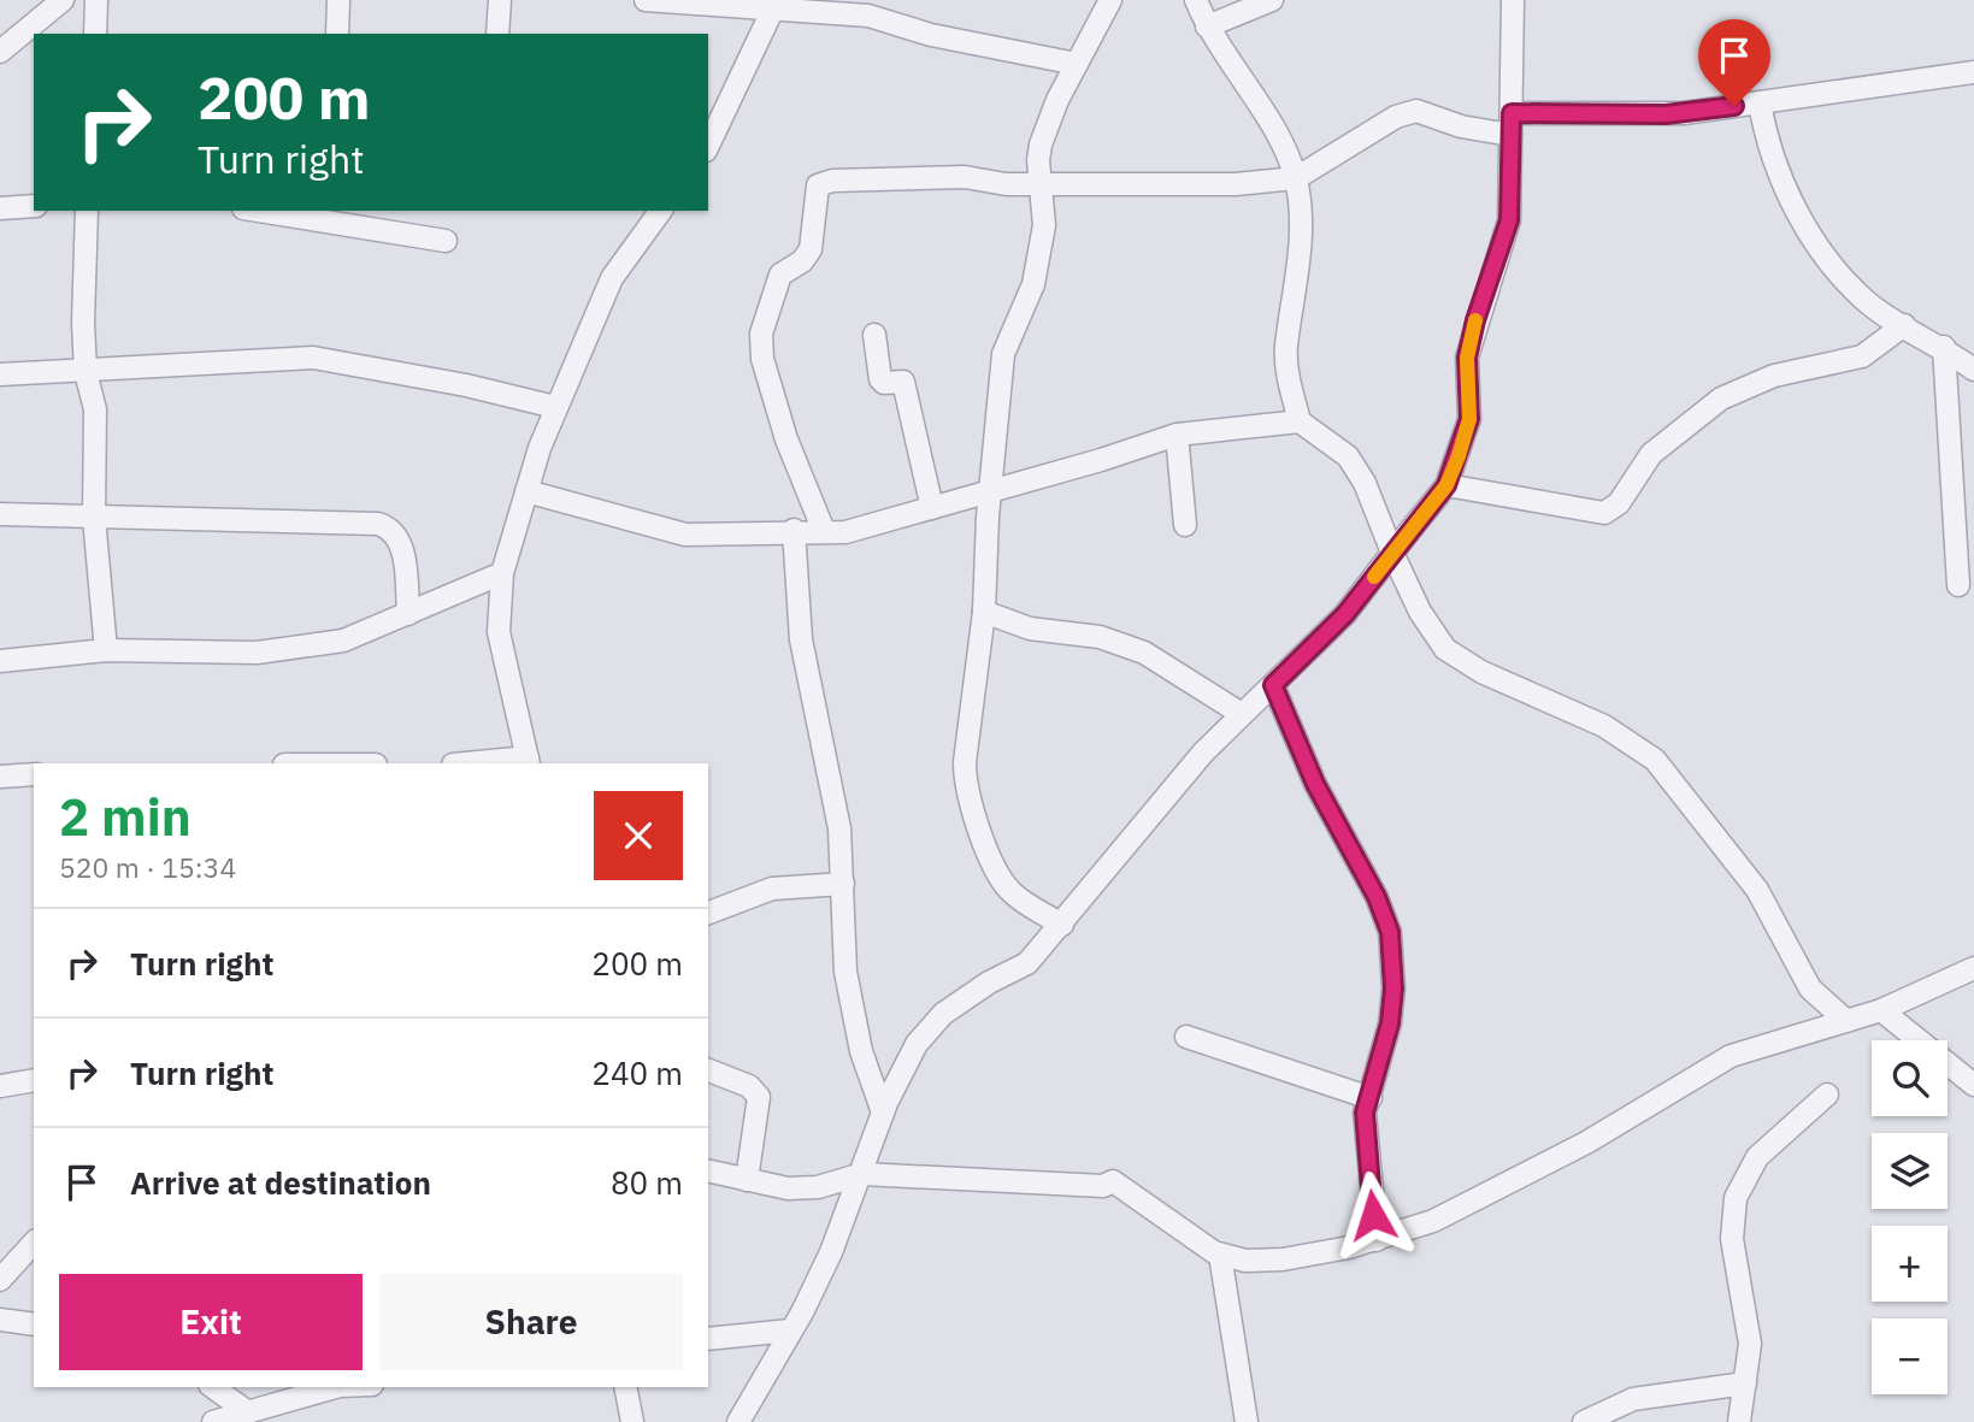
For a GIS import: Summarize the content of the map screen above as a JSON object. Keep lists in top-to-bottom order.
{
  "page": {
    "turn": ["200 m", "Turn right"],
    "heading": ["2 min", "520 m · 15:34"],
    "list": [
      {
        "name": "Turn right",
        "value": "200 m"
      },
      {
        "name": "Turn right",
        "value": "240 m"
      },
      {
        "name": "Arrive at destination",
        "value": "80 m"
      }
    ],
    "map_buttons": ["+", "−"],
    "buttons": ["Exit", "Share"]
  }
}
